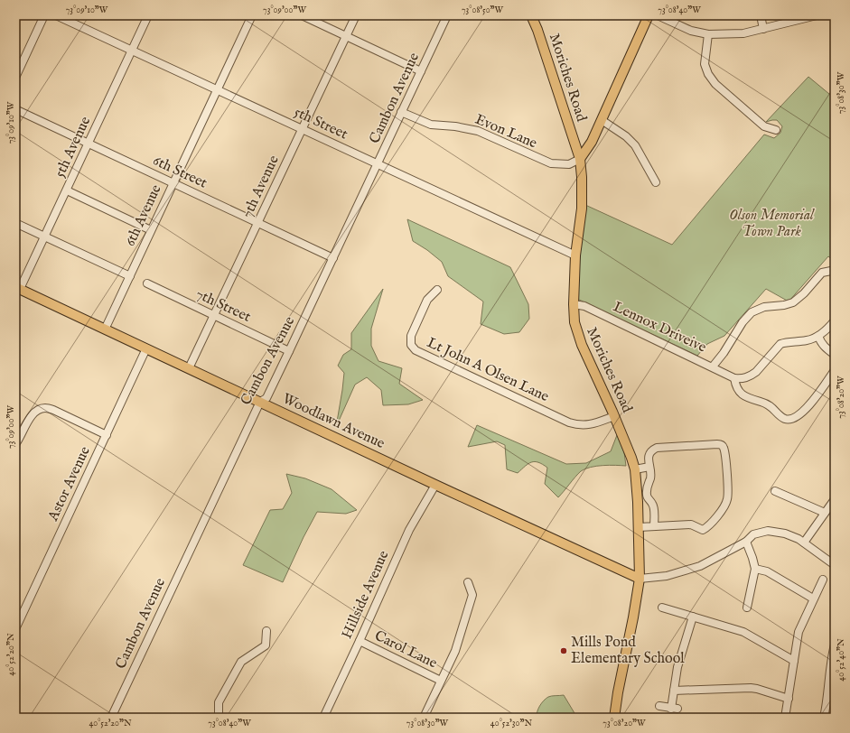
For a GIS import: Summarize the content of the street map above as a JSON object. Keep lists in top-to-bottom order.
{
  "streets": {
    "main road": ["Moriches Road", "Woodlawn Avenue"],
    "street": [
      "Cambon Avenue",
      "5th Street",
      "Evon Lane",
      "5th Avenue",
      "6th Street",
      "7th Avenue",
      "6th Avenue",
      "7th Street",
      "Lennox Driveive",
      "Lt John A Olsen Lane",
      "Astor Avenue",
      "Hillside Avenue",
      "Carol Lane"
    ]
  },
  "crossings": [
    ["Moriches Road", "5th Street"],
    ["Moriches Road", "Evon Lane"],
    ["Moriches Road", "Lennox Driveive"],
    ["Moriches Road", "Lt John A Olsen Lane"],
    ["Moriches Road", "Woodlawn Avenue"],
    ["Cambon Avenue", "5th Street"],
    ["Cambon Avenue", "Evon Lane"],
    ["Cambon Avenue", "6th Street"],
    ["Cambon Avenue", "7th Street"],
    ["Cambon Avenue", "Woodlawn Avenue"],
    ["5th Street", "5th Avenue"],
    ["5th Street", "7th Avenue"],
    ["5th Street", "6th Avenue"],
    ["5th Avenue", "6th Street"],
    ["5th Avenue", "Woodlawn Avenue"],
    ["6th Street", "7th Avenue"],
    ["6th Street", "6th Avenue"],
    ["7th Avenue", "7th Street"],
    ["7th Avenue", "Woodlawn Avenue"],
    ["6th Avenue", "Woodlawn Avenue"],
    ["Woodlawn Avenue", "Astor Avenue"],
    ["Woodlawn Avenue", "Hillside Avenue"],
    ["Hillside Avenue", "Carol Lane"]
  ],
  "parks": ["Olson Memorial Town Park"],
  "places": ["Mills Pond Elementary School"],
  "coordinates": [
    "73°09'10\"W",
    "73°09'00\"W",
    "73°08'50\"W",
    "73°08'40\"W",
    "73°08'30\"W",
    "73°08'20\"W",
    "40°52'20\"N",
    "40°52'40\"N",
    "40°52'30\"N"
  ]
}
